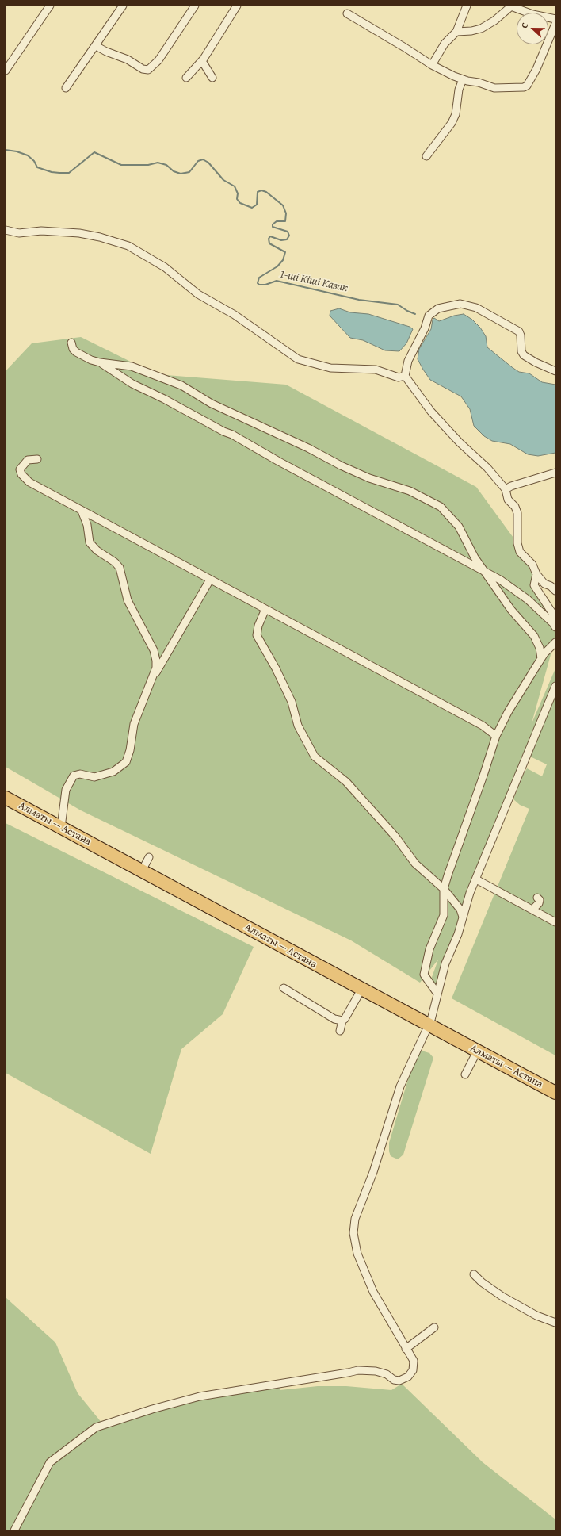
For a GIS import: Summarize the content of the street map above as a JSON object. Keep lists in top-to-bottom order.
{
  "streets": {
    "highway": ["Алматы — Астана"]
  },
  "water": ["1-ші Кіші Казак"],
  "north": "left"
}
